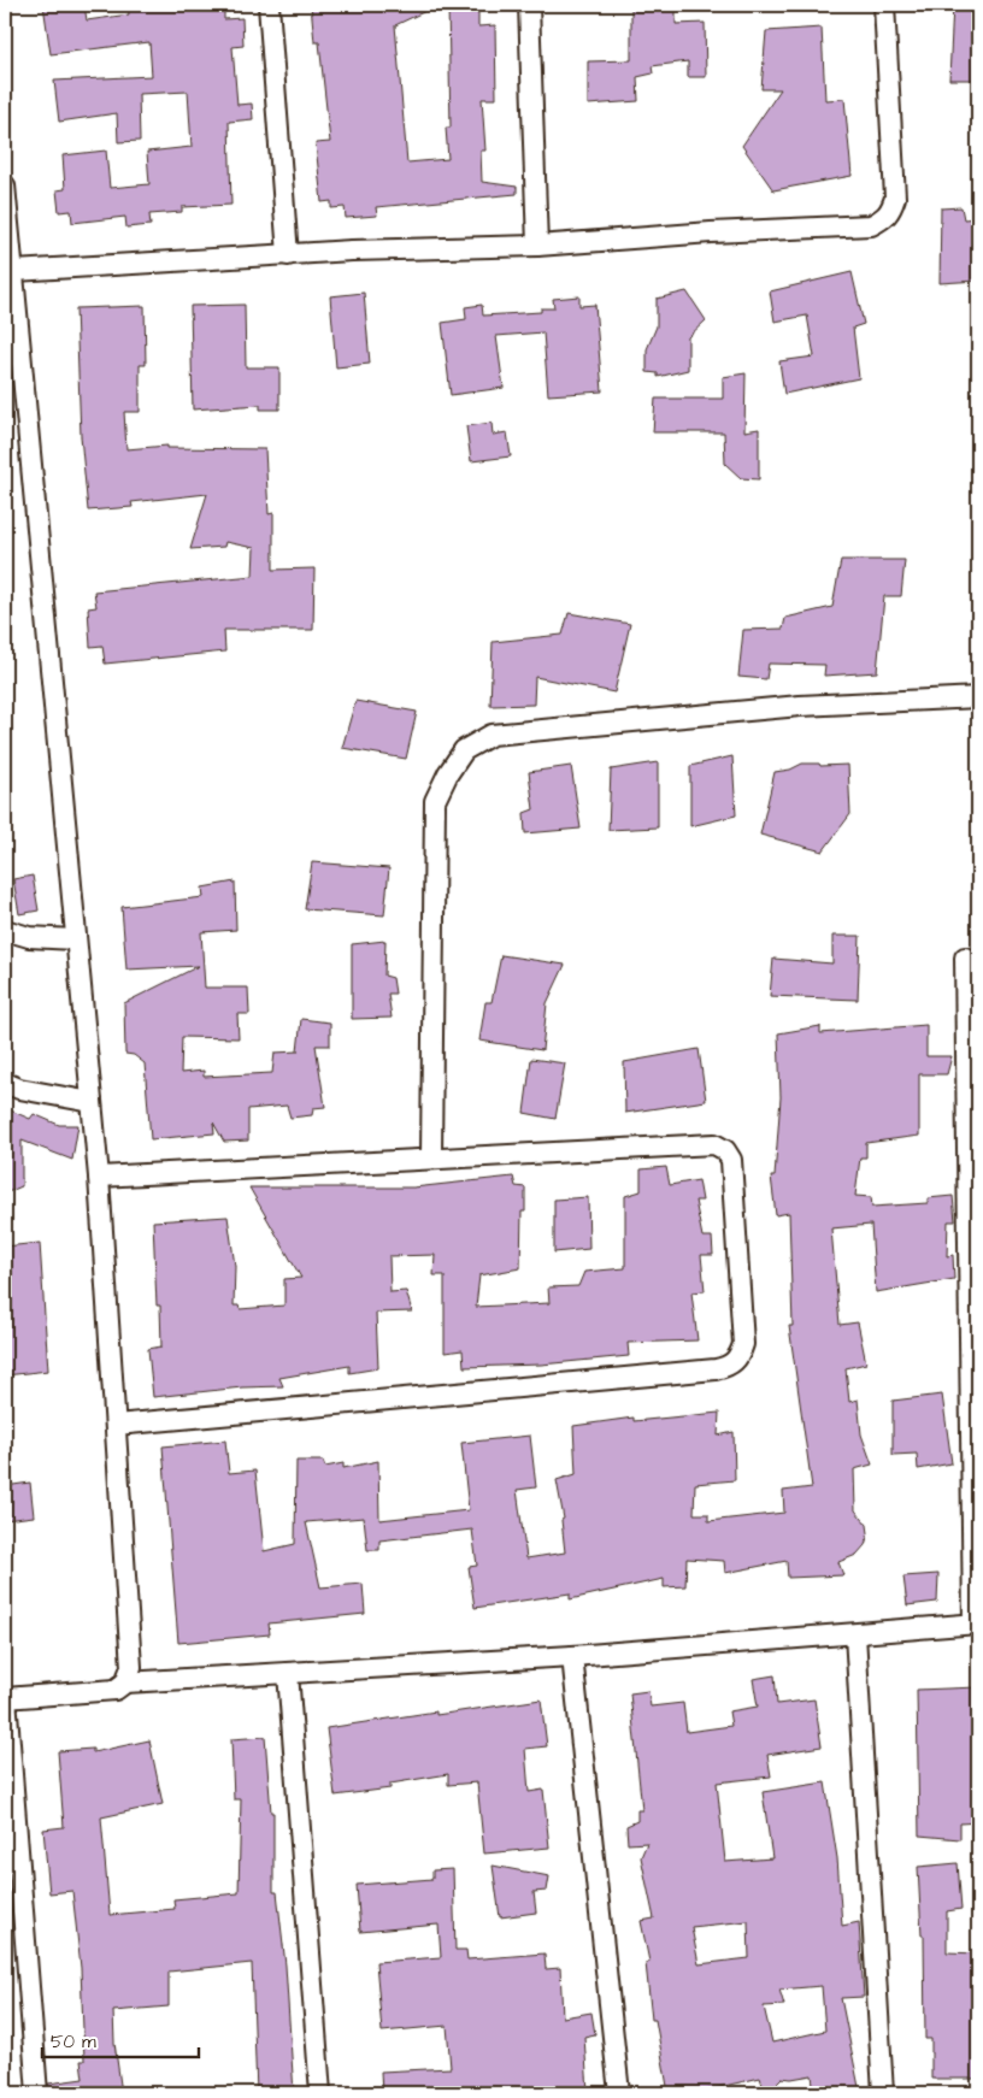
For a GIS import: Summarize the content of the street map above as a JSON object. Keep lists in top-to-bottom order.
{
  "scale_bar": "50 m"
}
